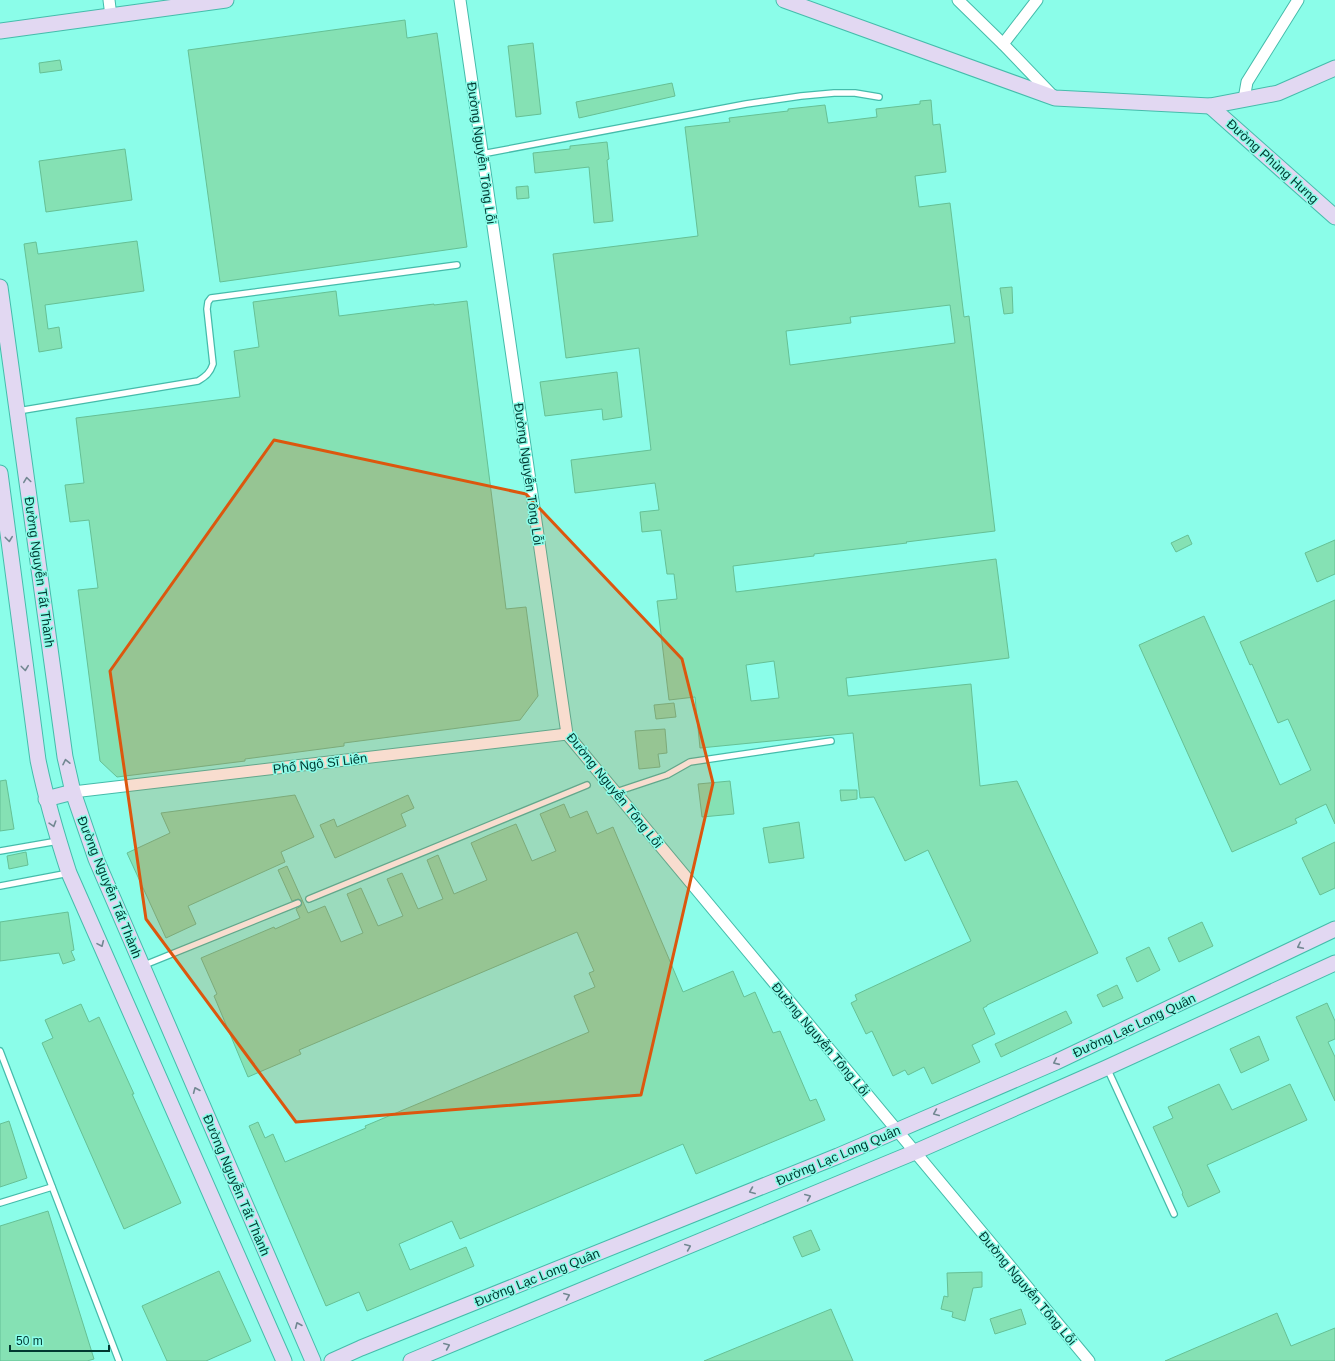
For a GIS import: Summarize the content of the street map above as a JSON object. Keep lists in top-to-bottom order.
{
  "streets": {
    "main road": ["Đường Phùng Hưng", "Đường Nguyễn Tất Thành", "Đường Lạc Long Quân"],
    "street": ["Đường Nguyễn Tông Lỗi", "Phố Ngô Sĩ Liên"]
  },
  "crossings": [
    ["Đường Nguyễn Tông Lỗi", "Phố Ngô Sĩ Liên"],
    ["Đường Nguyễn Tông Lỗi", "Đường Lạc Long Quân"],
    ["Đường Nguyễn Tất Thành", "Phố Ngô Sĩ Liên"]
  ],
  "scale_bar": "50 m"
}
